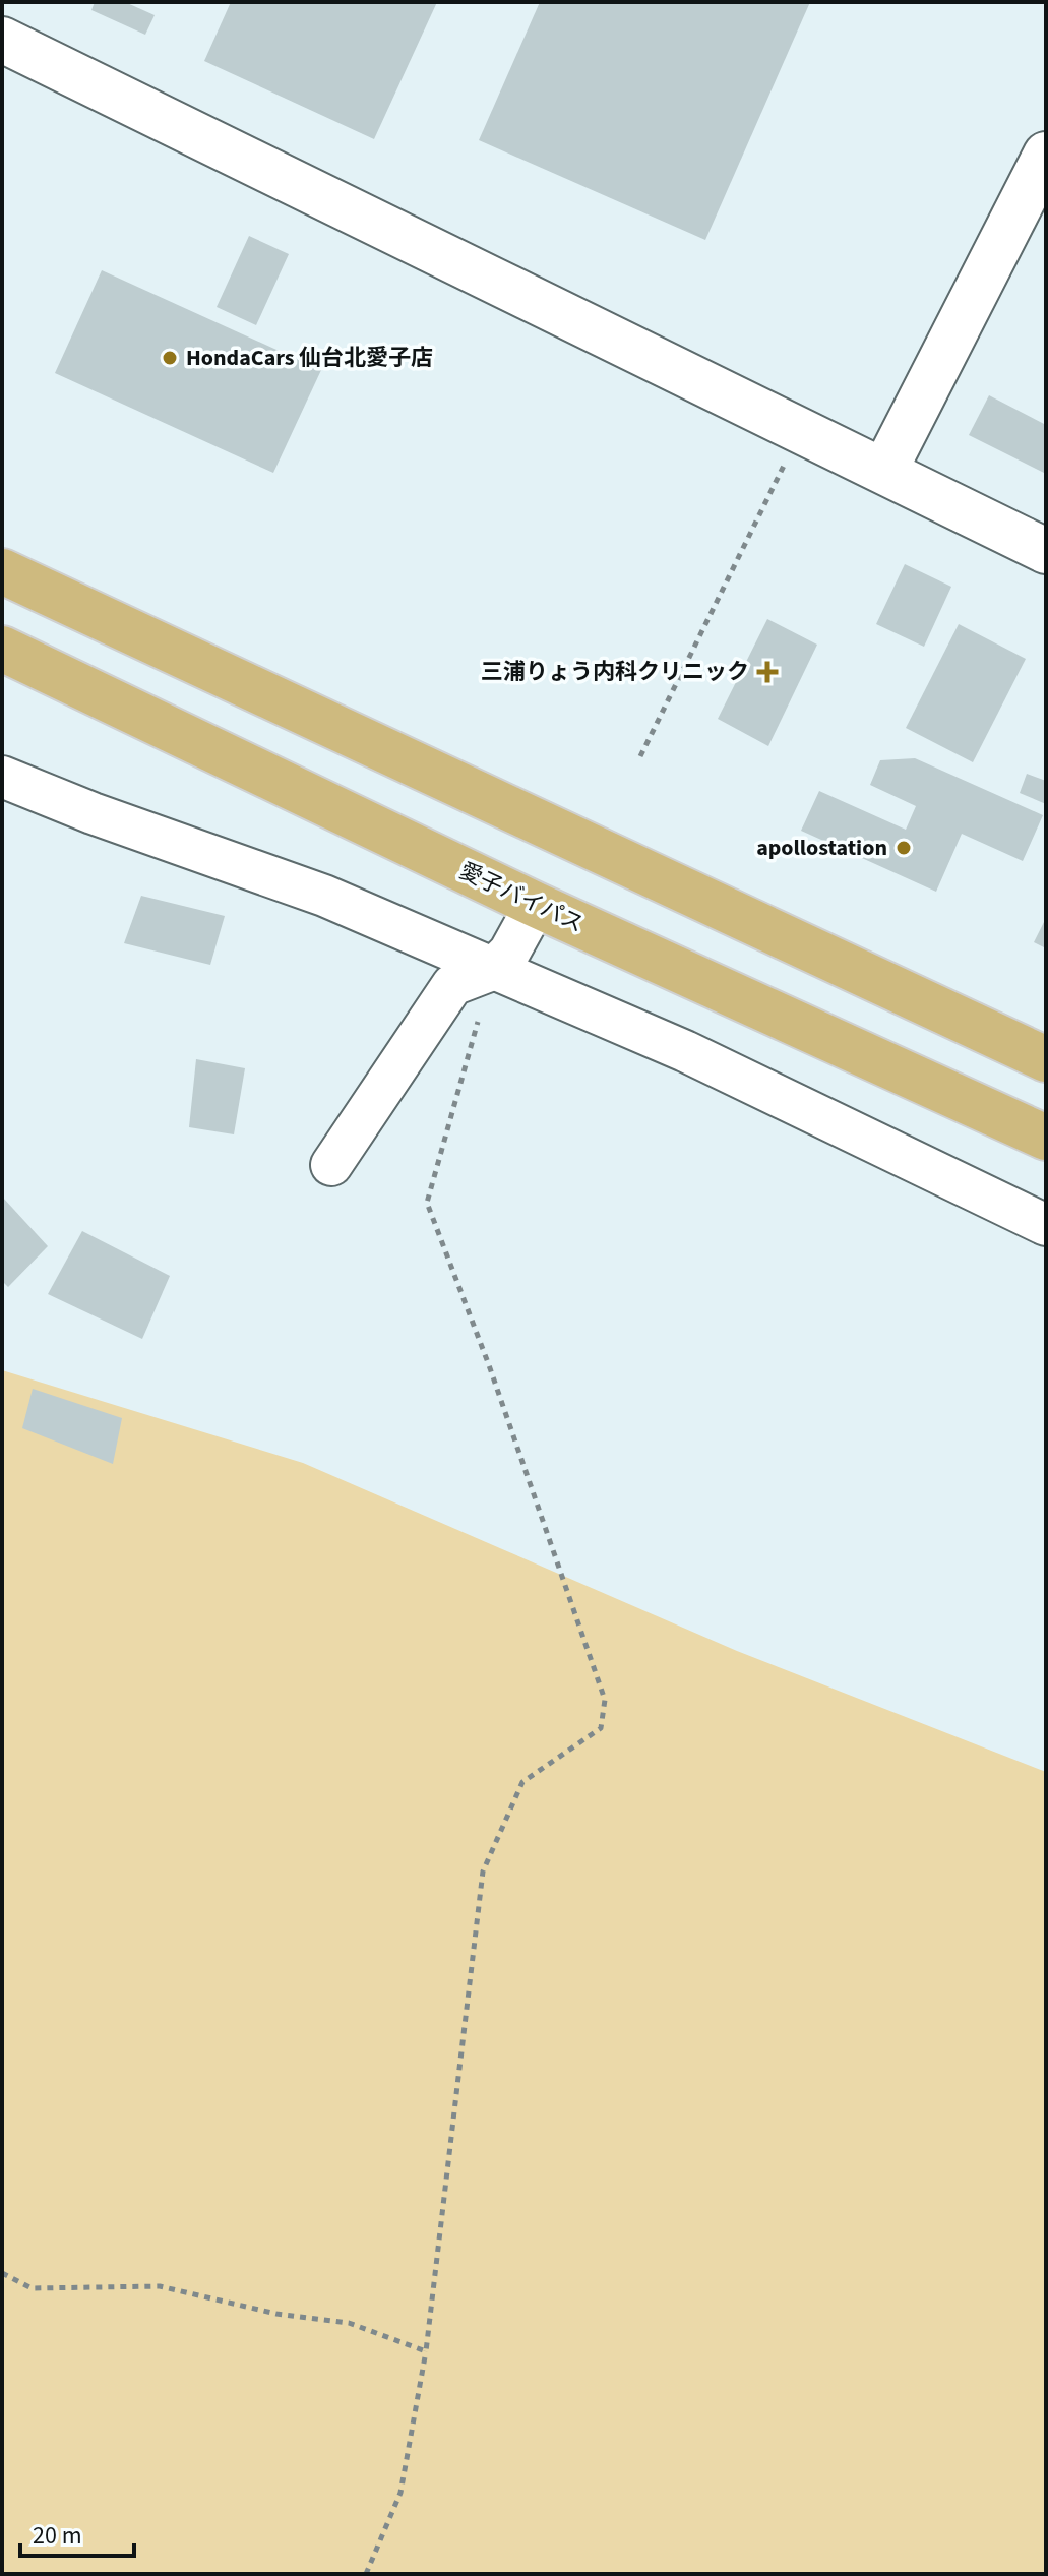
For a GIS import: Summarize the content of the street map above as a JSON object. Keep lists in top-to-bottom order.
{
  "streets": {
    "highway": ["愛子バイパス"]
  },
  "places": {
    "other": ["HondaCars 仙台北愛子店", "apollostation"],
    "health": ["三浦りょう内科クリニック"]
  },
  "scale_bar": "20 m"
}
